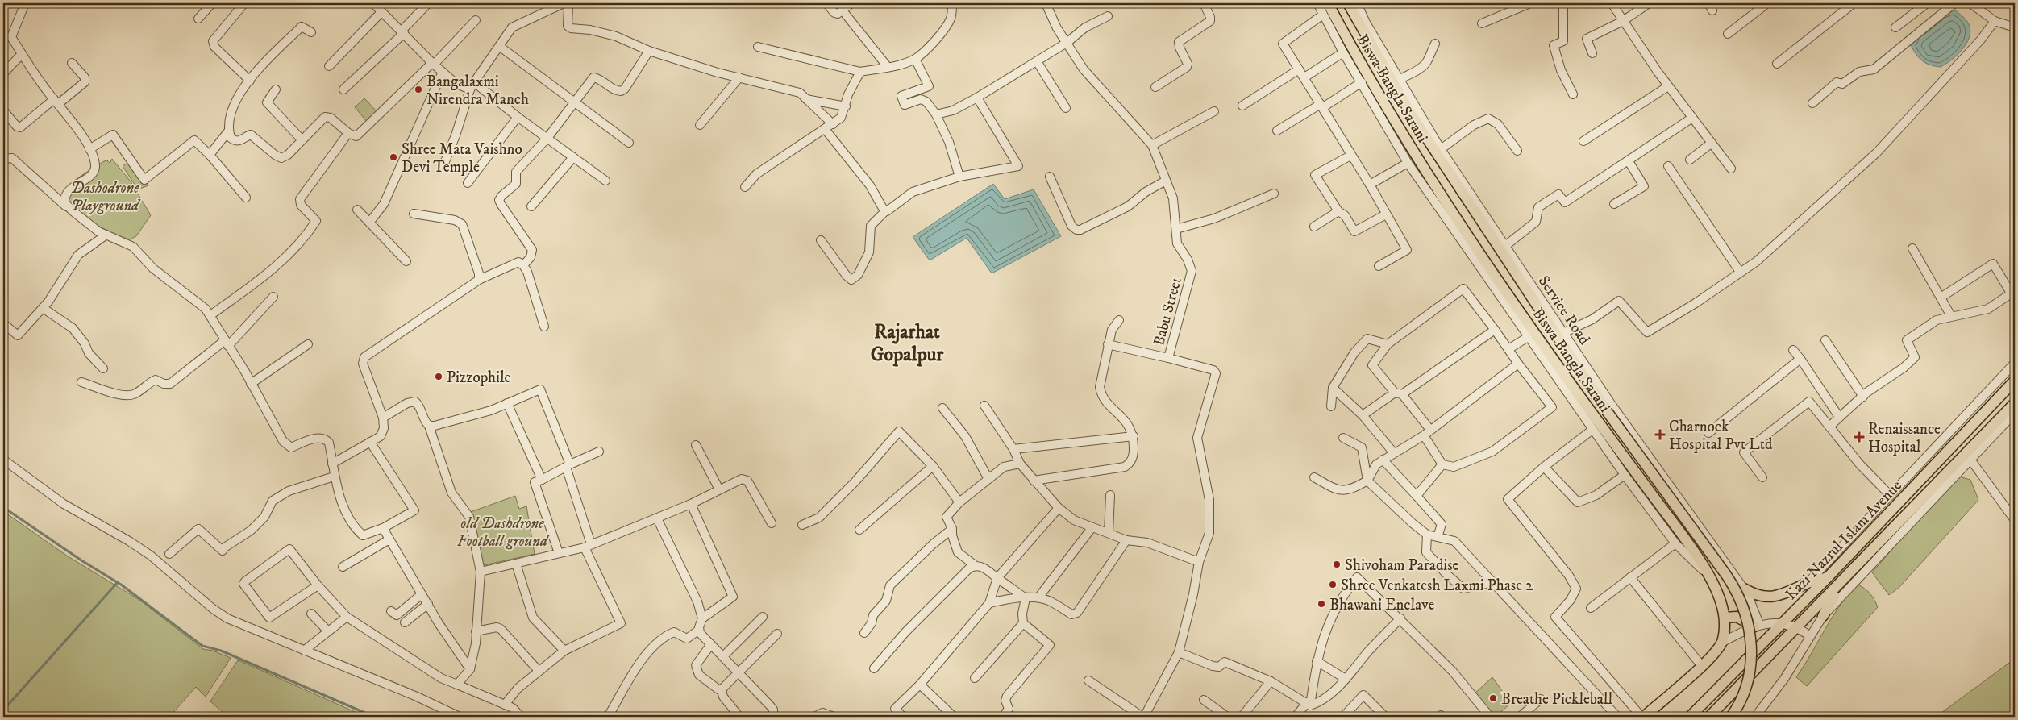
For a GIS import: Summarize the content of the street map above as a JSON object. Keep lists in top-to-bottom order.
{
  "streets": {
    "main road": ["Biswa Bangla Sarani", "Kazi Nazrul Islam Avenue"],
    "street": ["Service Road", "Babu Street"]
  },
  "crossings": [
    ["Biswa Bangla Sarani", "Service Road"]
  ],
  "districts": ["Rajarhat Gopalpur"],
  "parks": ["Dashodrone Playground", "old Dashdrone Football ground"],
  "places": {
    "other": [
      "Bangalaxmi Nirendra Manch",
      "Shree Mata Vaishno Devi Temple",
      "Pizzophile",
      "Shivoham Paradise",
      "Shree Venkatesh Laxmi Phase 2",
      "Bhawani Enclave",
      "Breathe Pickleball"
    ],
    "health": ["Charnock Hospital Pvt Ltd", "Renaissance Hospital"]
  }
}
